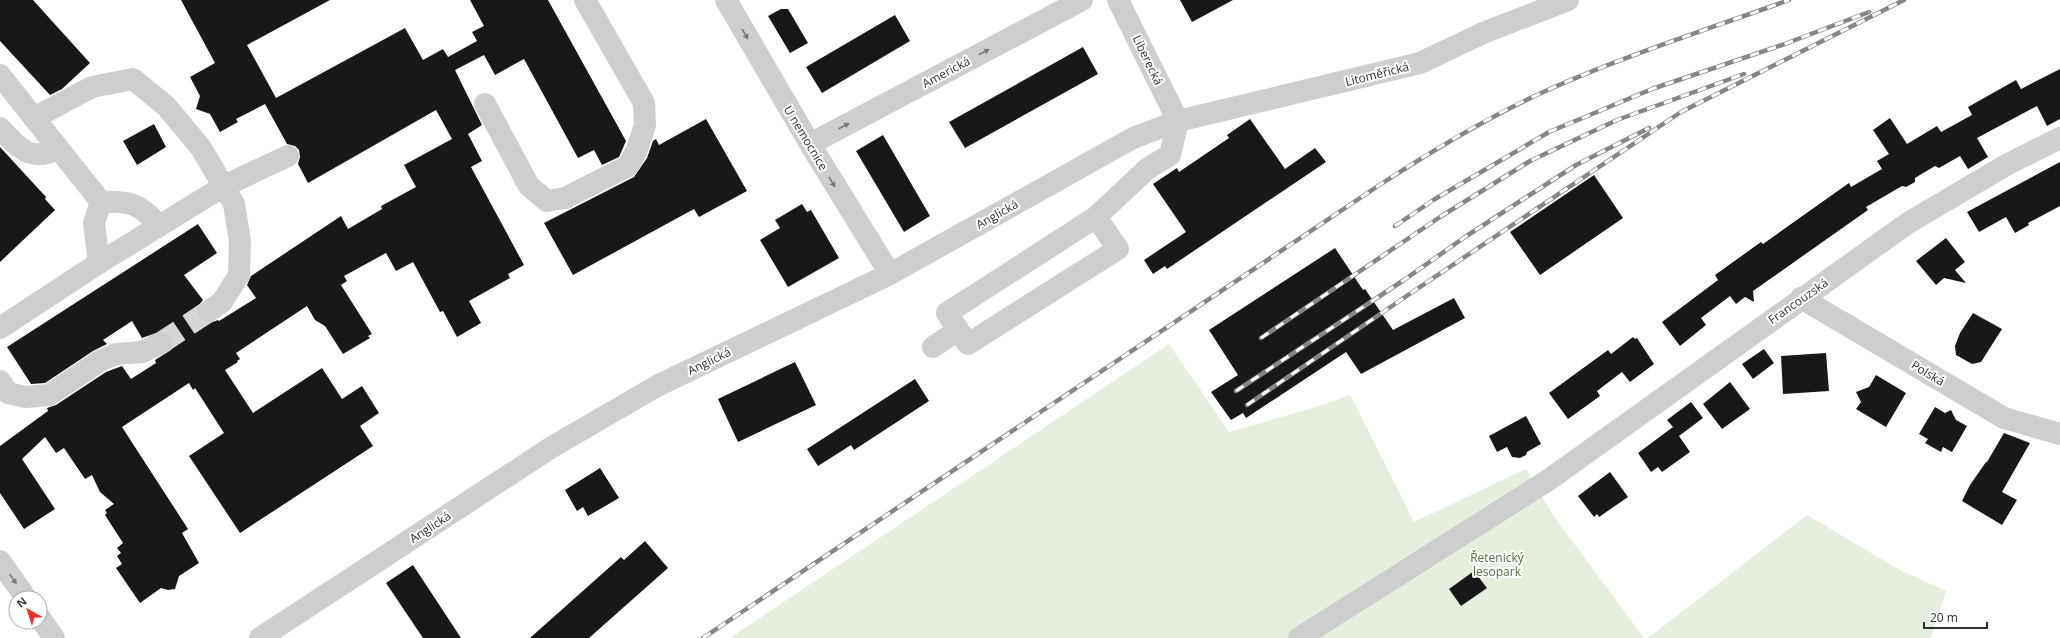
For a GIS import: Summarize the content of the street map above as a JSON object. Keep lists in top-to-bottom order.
{
  "streets": {
    "street": [
      "Liberecká",
      "Americká",
      "Litoměřická",
      "U nemocnice",
      "Anglická",
      "Francouzská",
      "Polská"
    ]
  },
  "crossings": [
    ["Liberecká", "Litoměřická"],
    ["Liberecká", "Anglická"],
    ["Americká", "U nemocnice"],
    ["Litoměřická", "Anglická"],
    ["U nemocnice", "Anglická"],
    ["Francouzská", "Polská"]
  ],
  "one_way": ["Americká", "U nemocnice"],
  "parks": ["Řetenický lesopark"],
  "scale_bar": "20 m",
  "north": "top left"
}
